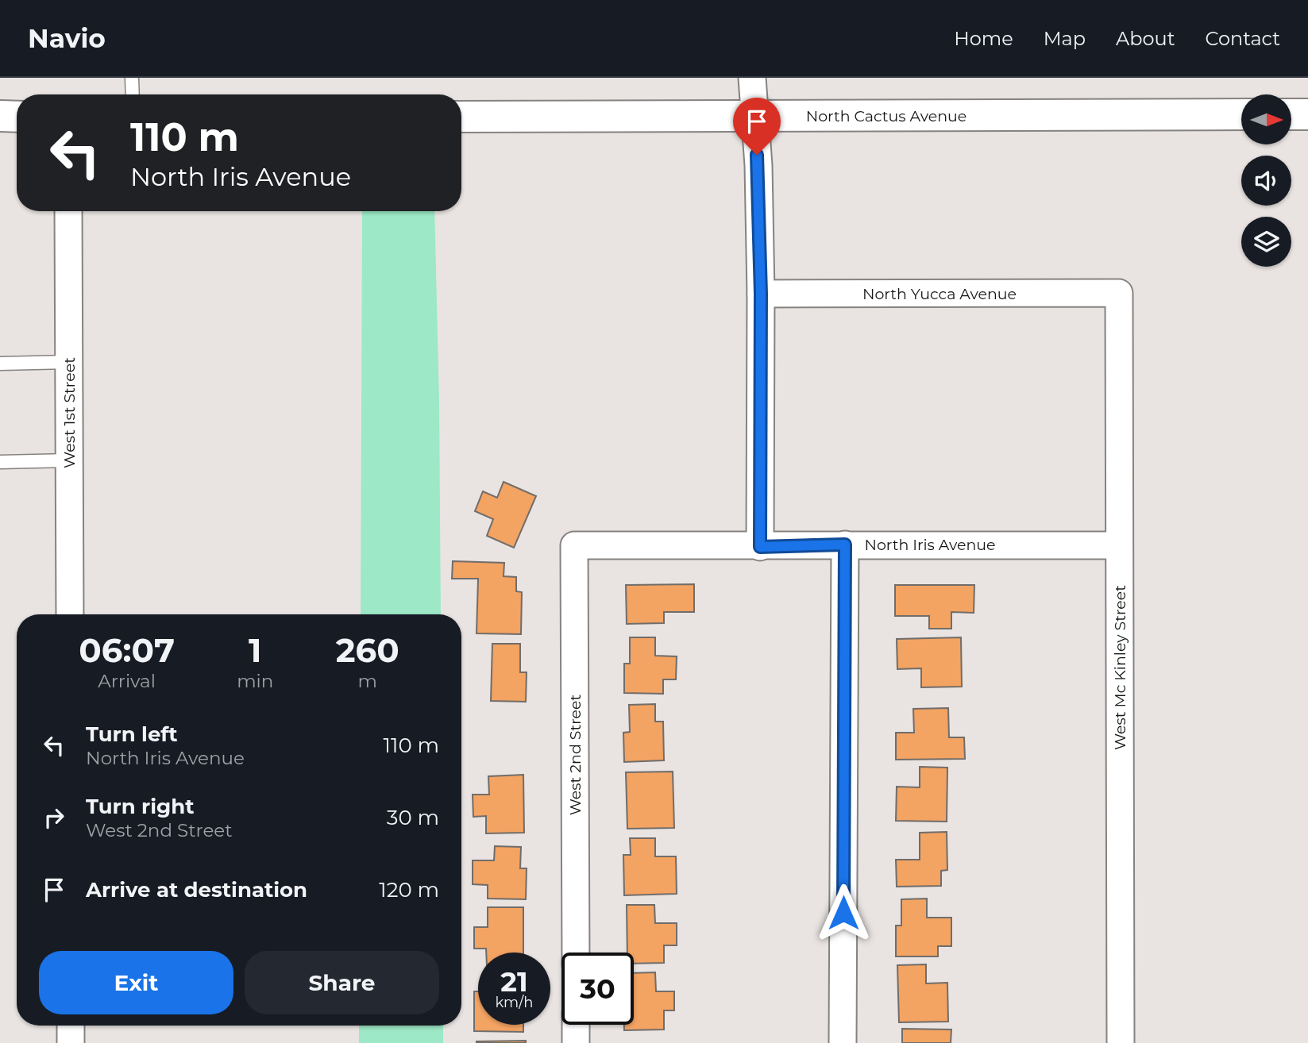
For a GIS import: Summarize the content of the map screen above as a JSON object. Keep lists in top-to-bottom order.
{
  "streets": {
    "main road": ["North Cactus Avenue"],
    "street": [
      "North Yucca Avenue",
      "West 1st Street",
      "North Iris Avenue",
      "West Mc Kinley Street",
      "West 2nd Street"
    ]
  },
  "crossings": [
    ["North Yucca Avenue", "West Mc Kinley Street"],
    ["North Iris Avenue", "West Mc Kinley Street"],
    ["North Iris Avenue", "West 2nd Street"]
  ],
  "north": "right",
  "page": {
    "header": "Navio",
    "nav": [
      "Home",
      "Map",
      "About",
      "Contact"
    ],
    "turn": ["110 m", "North Iris Avenue"],
    "eta": [
      "06:07",
      "Arrival",
      "1",
      "min",
      "260",
      "m"
    ],
    "list": [
      {
        "name": "Turn left",
        "note": "North Iris Avenue",
        "value": "110 m"
      },
      {
        "name": "Turn right",
        "note": "West 2nd Street",
        "value": "30 m"
      },
      {
        "name": "Arrive at destination",
        "value": "120 m"
      }
    ],
    "buttons": ["Exit", "Share"],
    "speed": "21 km/h",
    "limit": "30"
  }
}
